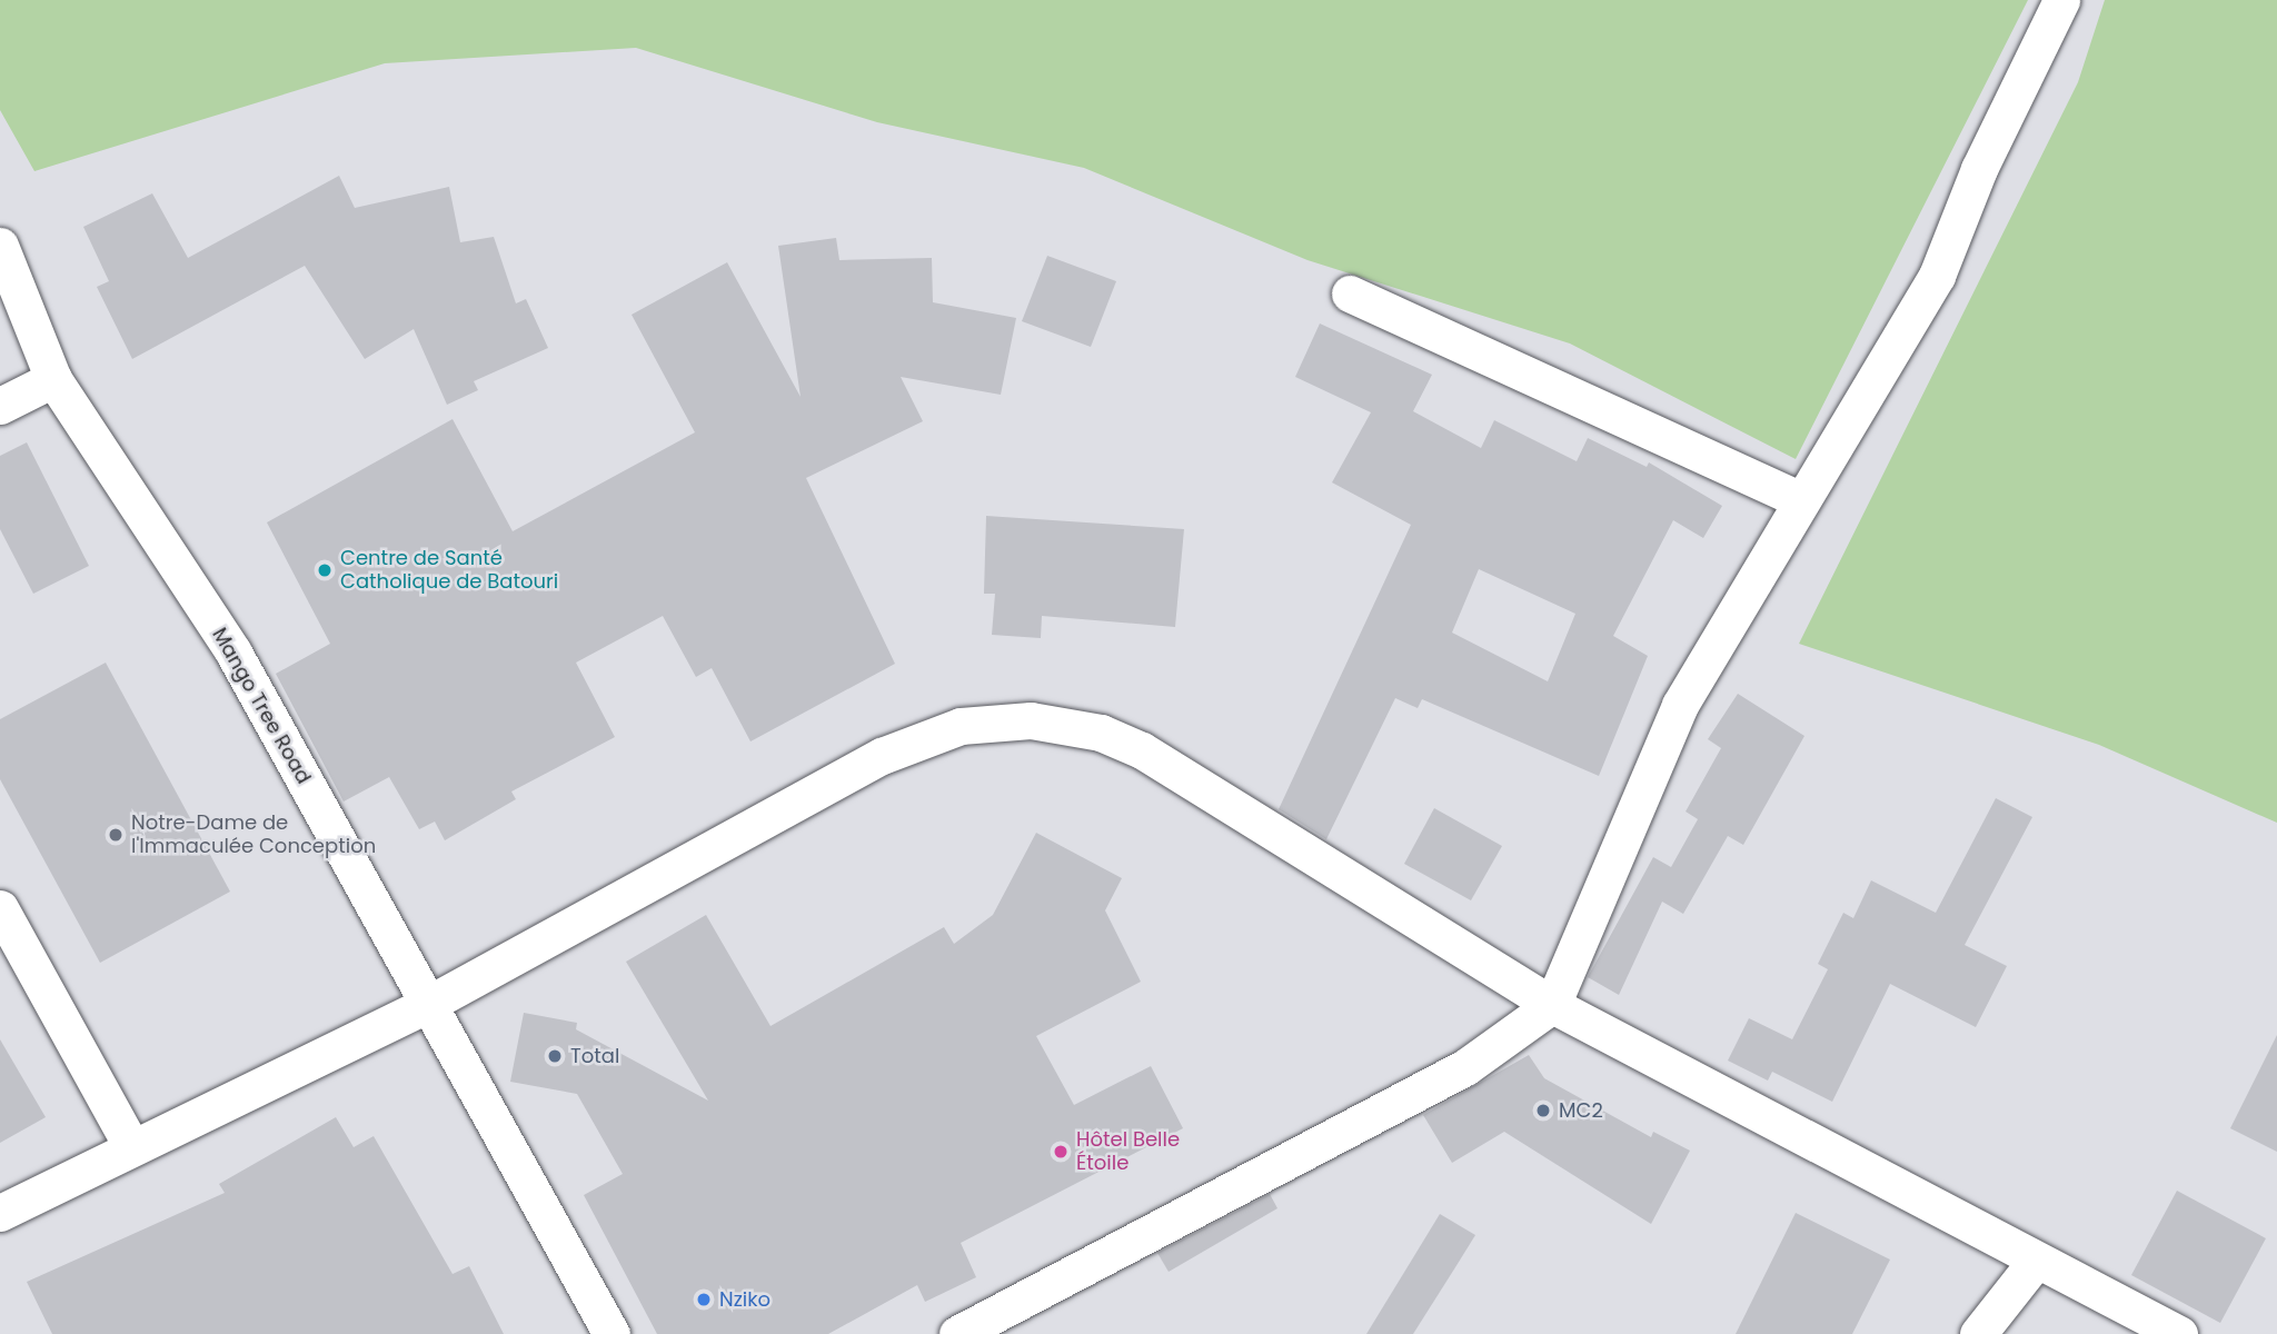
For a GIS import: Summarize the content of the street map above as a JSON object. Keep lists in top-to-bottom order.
{
  "streets": {
    "street": ["Mango Tree Road"]
  },
  "places": [
    "Centre de Santé Catholique de Batouri",
    "Notre-Dame de l'Immaculée Conception",
    "Total",
    "MC2",
    "Hôtel Belle Étoile",
    "Nziko"
  ]
}
